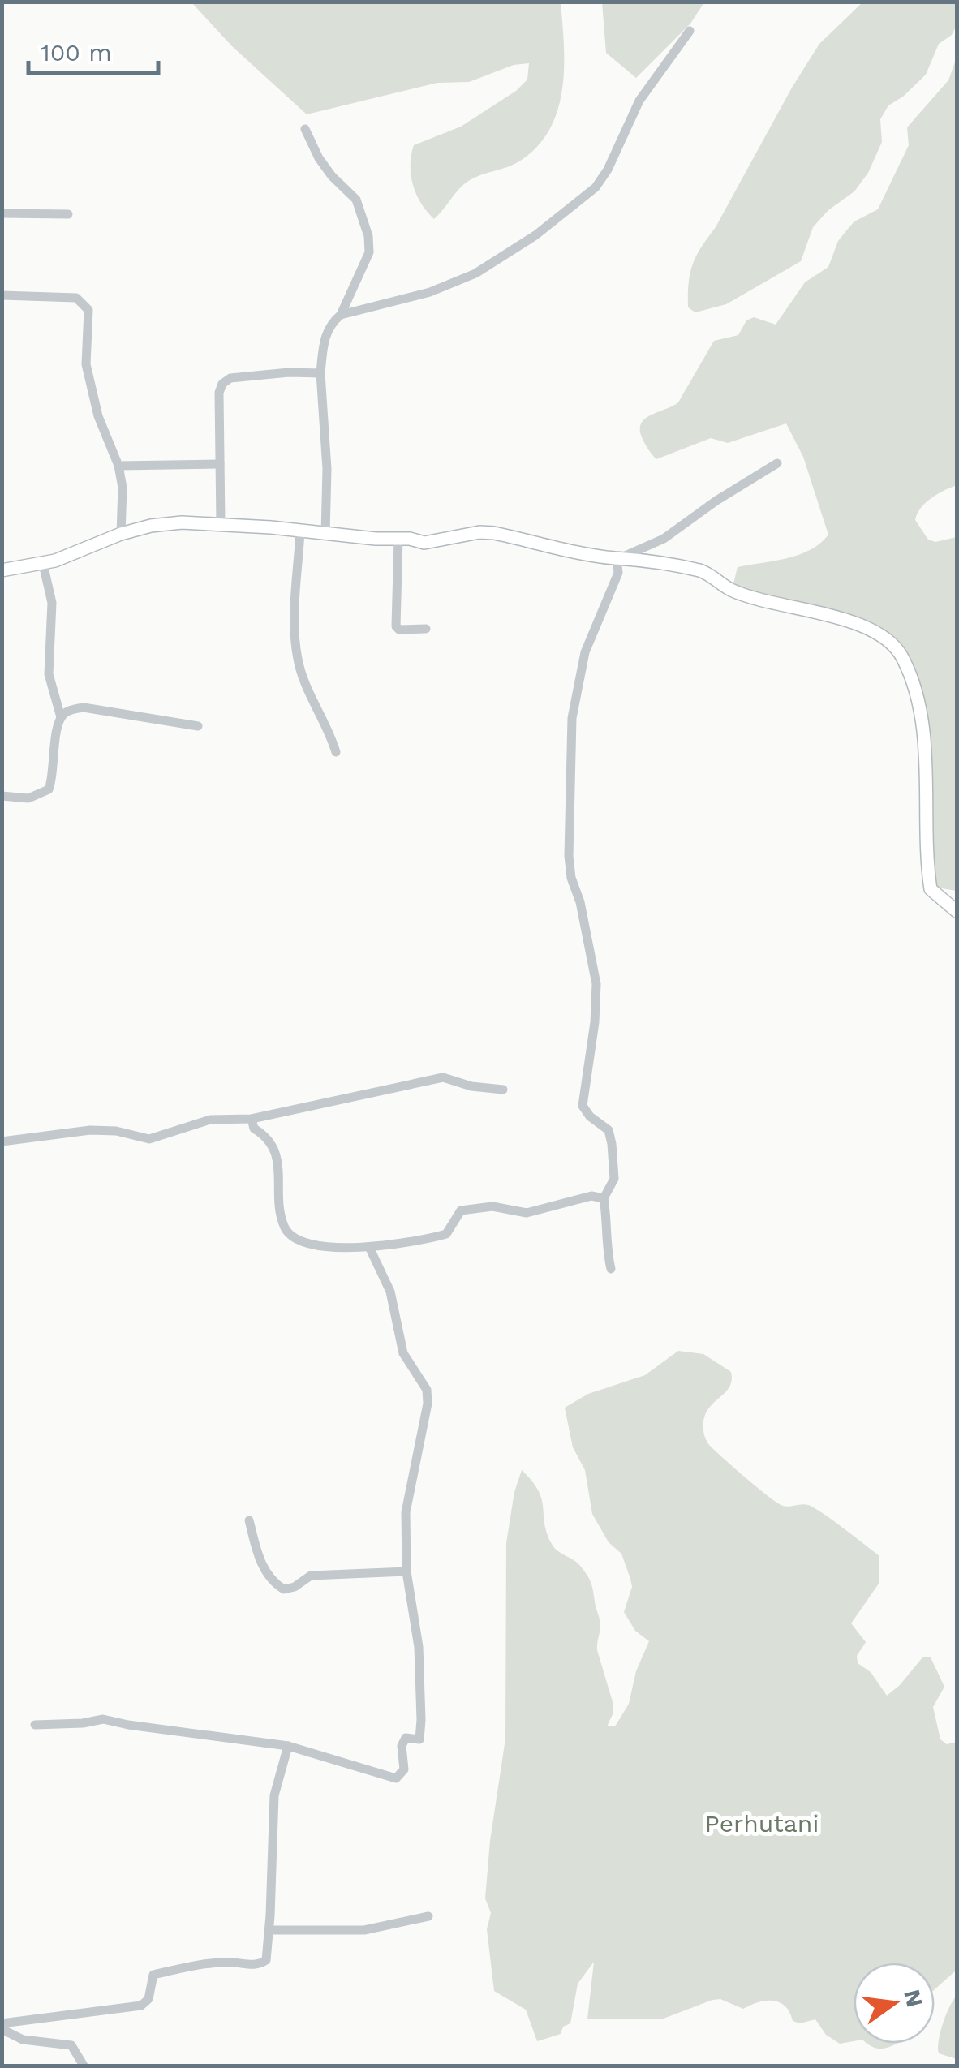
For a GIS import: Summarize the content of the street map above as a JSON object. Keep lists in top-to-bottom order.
{
  "parks": ["Perhutani"],
  "scale_bar": "100 m",
  "north": "right"
}
